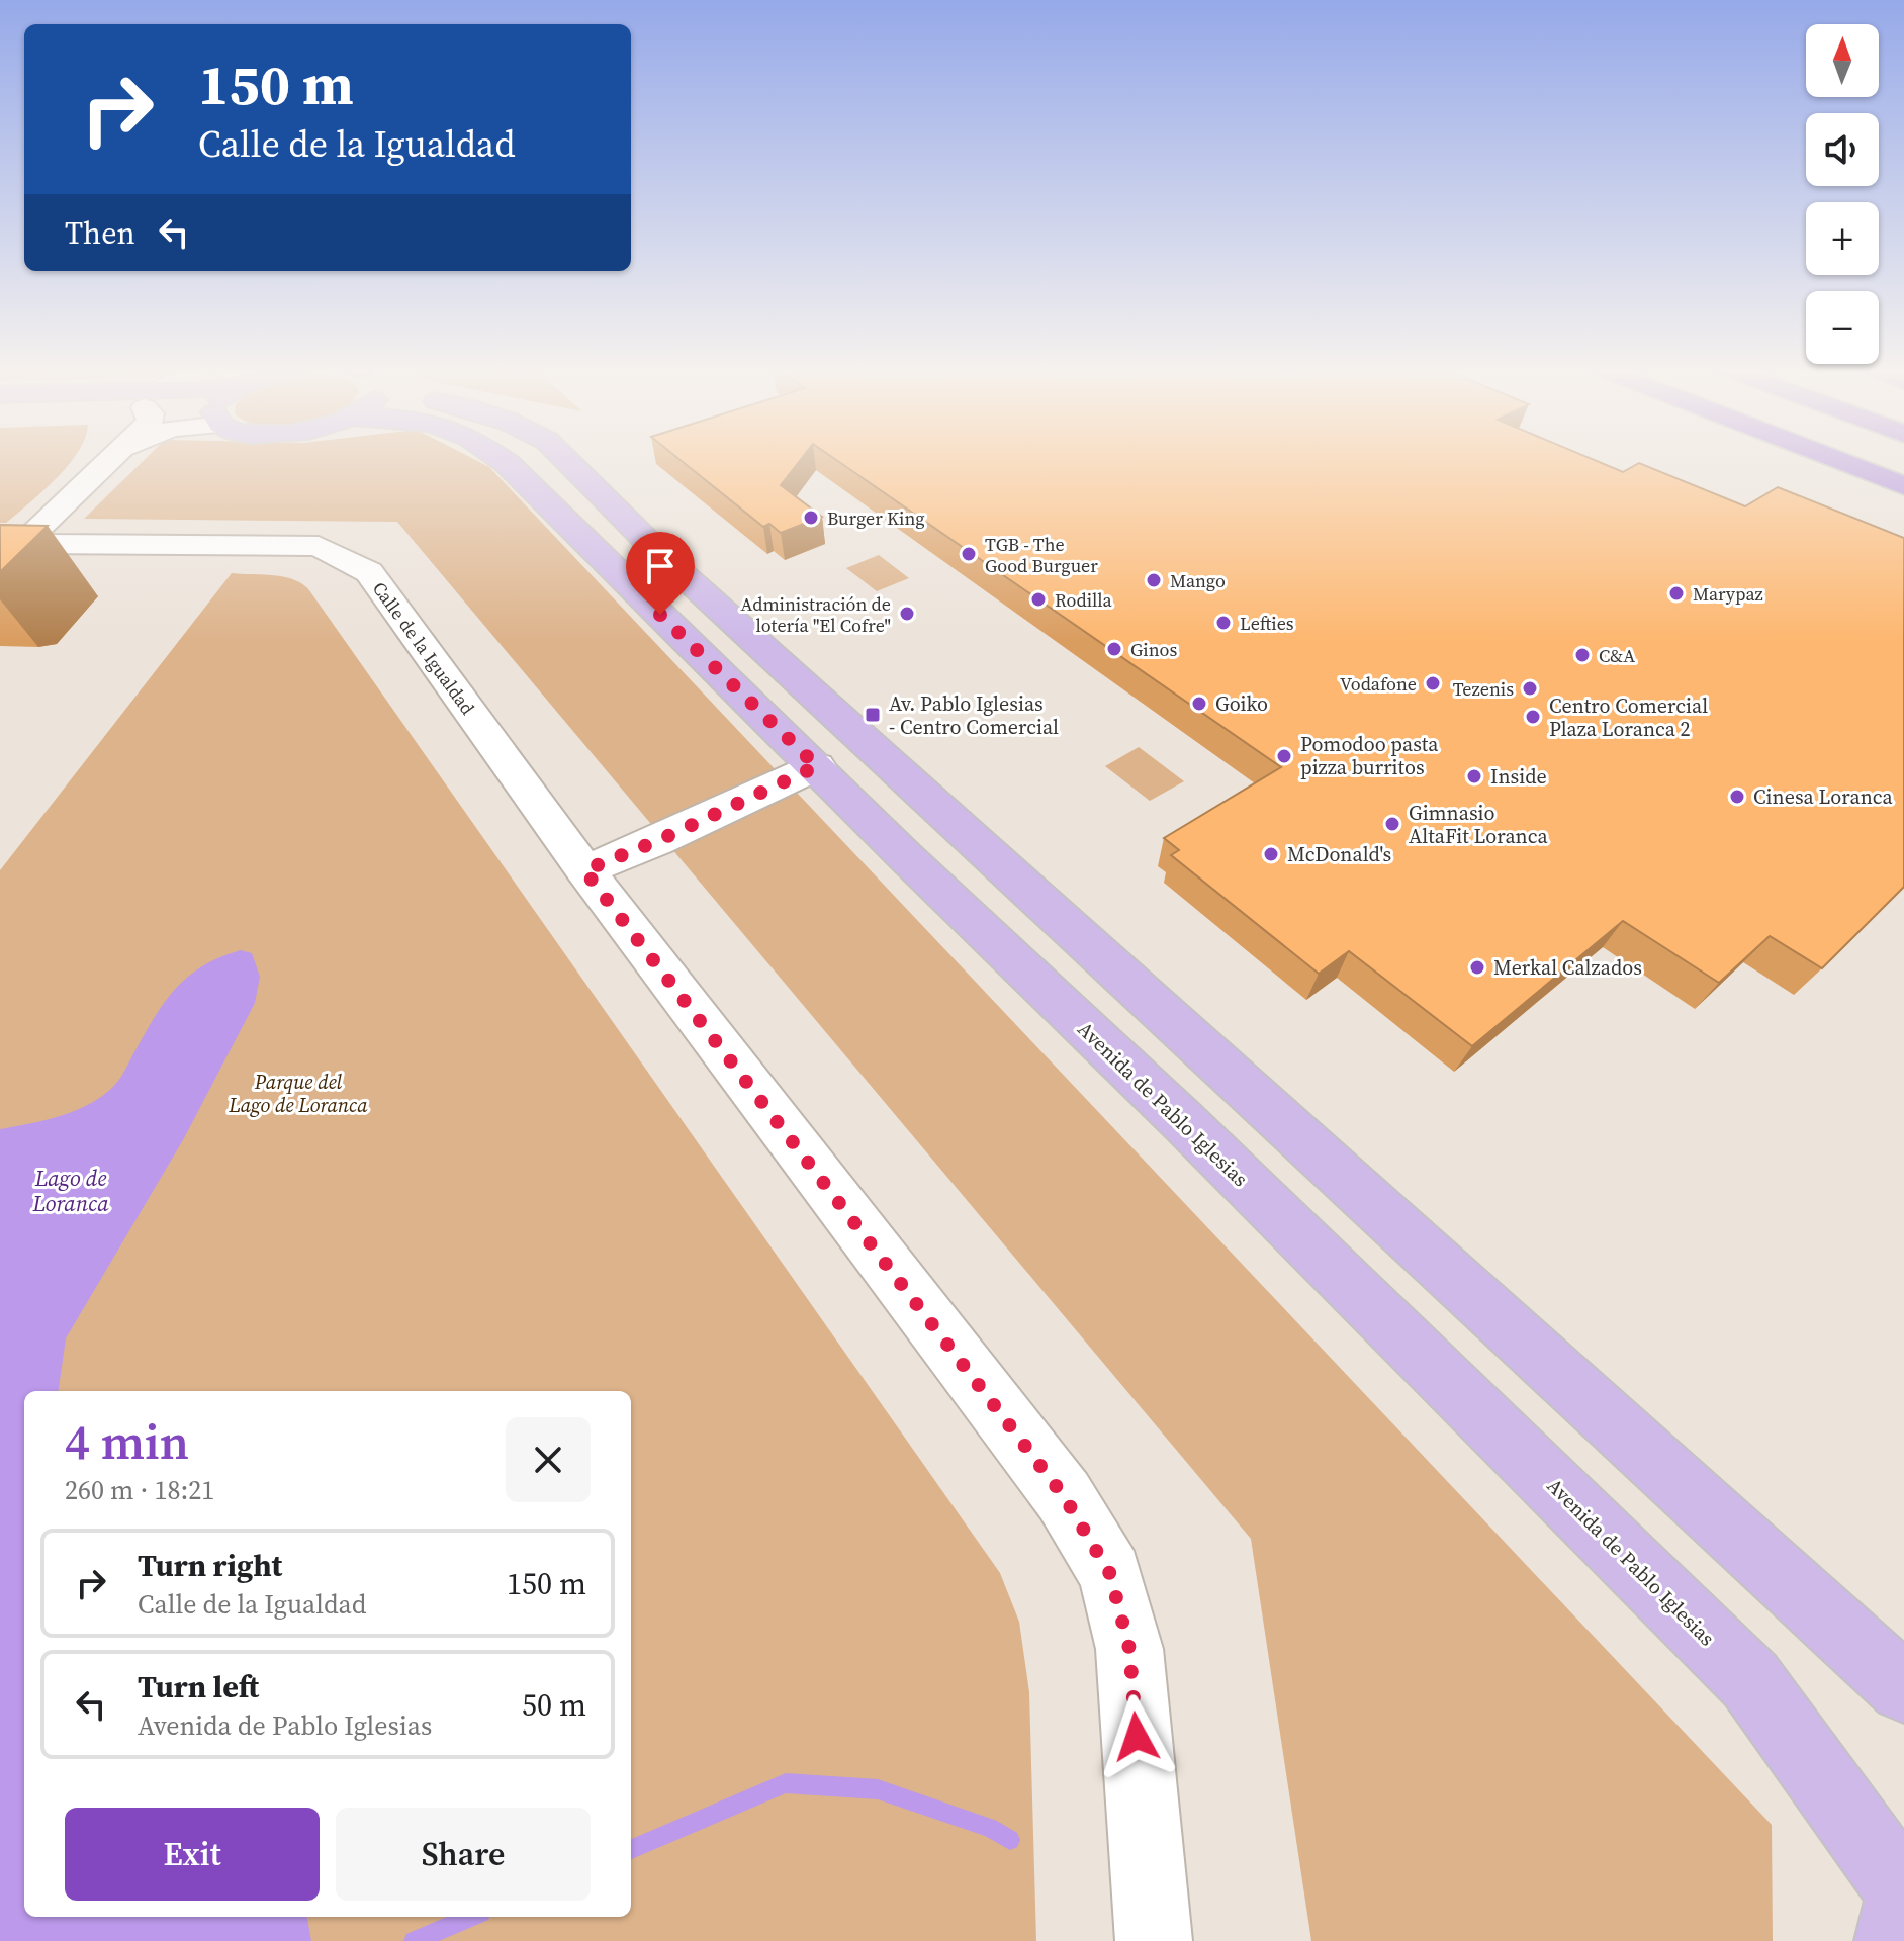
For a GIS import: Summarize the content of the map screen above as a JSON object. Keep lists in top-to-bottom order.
{
  "streets": {
    "main road": ["Avenida de Pablo Iglesias"],
    "street": ["Calle de la Igualdad"]
  },
  "water": ["Lago de Loranca"],
  "parks": ["Parque del Lago de Loranca"],
  "places": {
    "other": [
      "Burger King",
      "TGB - The Good Burguer",
      "Mango",
      "Marypaz",
      "Rodilla",
      "Administración de lotería \"El Cofre\"",
      "Lefties",
      "Ginos",
      "C&A",
      "Vodafone",
      "Tezenis",
      "Goiko",
      "Centro Comercial Plaza Loranca 2",
      "Pomodoo pasta pizza burritos",
      "Inside",
      "Cinesa Loranca",
      "Gimnasio AltaFit Loranca",
      "McDonald's",
      "Merkal Calzados"
    ],
    "transit": ["Av. Pablo Iglesias - Centro Comercial"]
  },
  "north": "top",
  "page": {
    "map_buttons": ["+", "−"],
    "turn": ["150 m", "Calle de la Igualdad"],
    "then": "Then",
    "heading": ["4 min", "260 m · 18:21"],
    "list": [
      {
        "name": "Turn right",
        "note": "Calle de la Igualdad",
        "value": "150 m"
      },
      {
        "name": "Turn left",
        "note": "Avenida de Pablo Iglesias",
        "value": "50 m"
      }
    ],
    "buttons": ["Exit", "Share"]
  }
}
